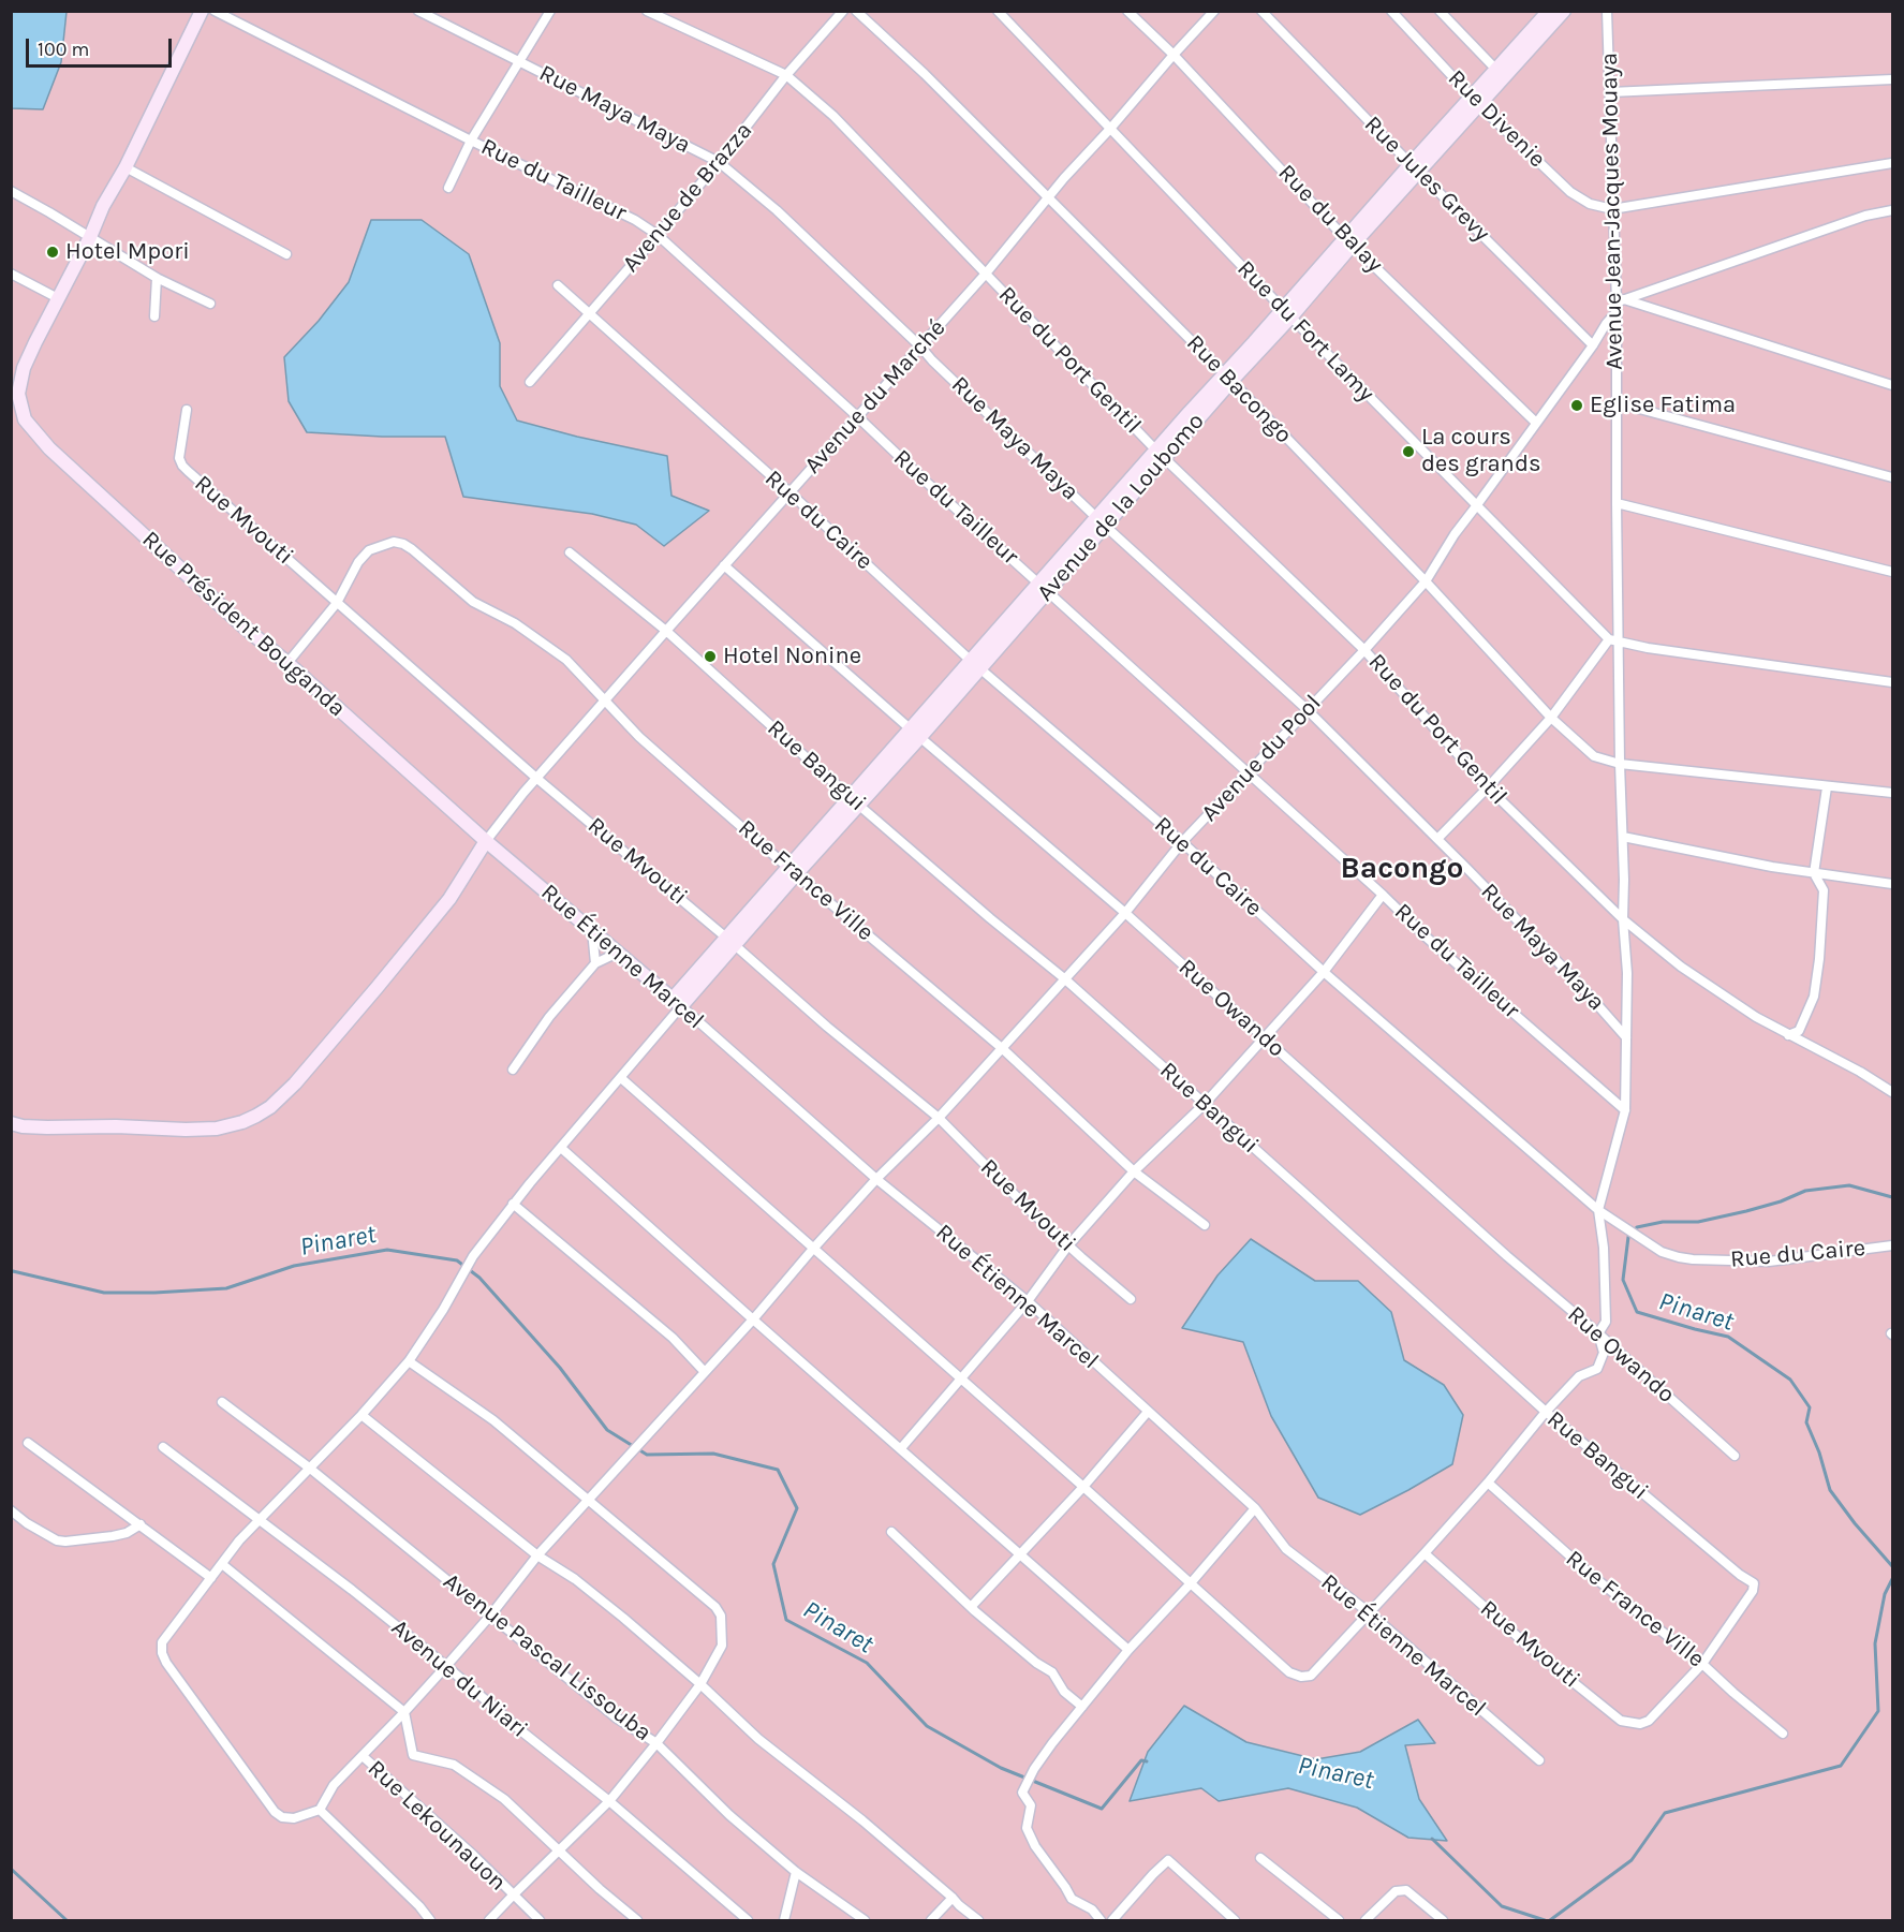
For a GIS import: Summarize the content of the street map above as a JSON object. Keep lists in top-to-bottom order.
{
  "streets": {
    "street": [
      "Rue Maya Maya",
      "Rue Divenie",
      "Rue Jules Grevy",
      "Rue du Tailleur",
      "Avenue de Brazza",
      "Avenue Jean-Jacques Mouaya",
      "Rue du Balay",
      "Rue du Fort Lamy",
      "Rue du Port Gentil",
      "Rue Bacongo",
      "Avenue du Marché",
      "Avenue de la Loubomo",
      "Rue Mvouti",
      "Rue du Caire",
      "Rue Président Bouganda",
      "Avenue du Pool",
      "Rue Bangui",
      "Rue France Ville",
      "Rue Étienne Marcel",
      "Rue Owando",
      "Avenue Pascal Lissouba",
      "Avenue du Niari",
      "Rue Lekounauon"
    ]
  },
  "crossings": [
    ["Rue Maya Maya", "Avenue de Brazza"],
    ["Rue Maya Maya", "Avenue Jean-Jacques Mouaya"],
    ["Rue Maya Maya", "Avenue du Marché"],
    ["Rue Maya Maya", "Avenue de la Loubomo"],
    ["Rue Maya Maya", "Avenue du Pool"],
    ["Rue Divenie", "Avenue Jean-Jacques Mouaya"],
    ["Rue Divenie", "Avenue de la Loubomo"],
    ["Rue Jules Grevy", "Avenue de la Loubomo"],
    ["Rue Jules Grevy", "Avenue du Pool"],
    ["Rue du Tailleur", "Avenue de Brazza"],
    ["Rue du Tailleur", "Avenue Jean-Jacques Mouaya"],
    ["Rue du Tailleur", "Avenue du Marché"],
    ["Rue du Tailleur", "Avenue de la Loubomo"],
    ["Rue du Tailleur", "Avenue du Pool"],
    ["Avenue de Brazza", "Rue du Port Gentil"],
    ["Avenue de Brazza", "Rue du Caire"],
    ["Avenue Jean-Jacques Mouaya", "Rue du Port Gentil"],
    ["Avenue Jean-Jacques Mouaya", "Rue Bacongo"],
    ["Avenue Jean-Jacques Mouaya", "Rue du Caire"],
    ["Avenue Jean-Jacques Mouaya", "Avenue du Pool"],
    ["Rue du Balay", "Avenue du Marché"],
    ["Rue du Balay", "Avenue de la Loubomo"],
    ["Rue du Balay", "Avenue du Pool"],
    ["Rue du Fort Lamy", "Avenue du Marché"],
    ["Rue du Fort Lamy", "Avenue de la Loubomo"],
    ["Rue du Fort Lamy", "Avenue du Pool"],
    ["Rue du Port Gentil", "Avenue du Marché"],
    ["Rue du Port Gentil", "Avenue de la Loubomo"],
    ["Rue du Port Gentil", "Avenue du Pool"],
    ["Rue Bacongo", "Avenue du Marché"],
    ["Rue Bacongo", "Avenue de la Loubomo"],
    ["Rue Bacongo", "Avenue du Pool"],
    ["Avenue du Marché", "Rue Mvouti"],
    ["Avenue du Marché", "Rue du Caire"],
    ["Avenue du Marché", "Rue Président Bouganda"],
    ["Avenue du Marché", "Rue Bangui"],
    ["Avenue du Marché", "Rue France Ville"],
    ["Avenue du Marché", "Rue Étienne Marcel"],
    ["Avenue du Marché", "Rue Owando"],
    ["Avenue de la Loubomo", "Rue Mvouti"],
    ["Avenue de la Loubomo", "Rue du Caire"],
    ["Avenue de la Loubomo", "Rue Bangui"],
    ["Avenue de la Loubomo", "Rue France Ville"],
    ["Avenue de la Loubomo", "Rue Étienne Marcel"],
    ["Avenue de la Loubomo", "Rue Owando"],
    ["Rue Mvouti", "Avenue du Pool"],
    ["Rue Mvouti", "Rue Bangui"],
    ["Rue Mvouti", "Rue France Ville"],
    ["Rue du Caire", "Avenue du Pool"],
    ["Rue Président Bouganda", "Rue Étienne Marcel"],
    ["Avenue du Pool", "Rue Bangui"],
    ["Avenue du Pool", "Rue France Ville"],
    ["Avenue du Pool", "Rue Étienne Marcel"],
    ["Avenue du Pool", "Rue Owando"],
    ["Avenue du Pool", "Avenue Pascal Lissouba"],
    ["Avenue du Pool", "Avenue du Niari"],
    ["Avenue du Pool", "Rue Lekounauon"],
    ["Rue Bangui", "Rue France Ville"]
  ],
  "districts": ["Bacongo"],
  "water": ["Pinaret"],
  "places": [
    "Hotel Mpori",
    "Eglise Fatima",
    "La cours des grands",
    "Hotel Nonine"
  ],
  "scale_bar": "100 m"
}
